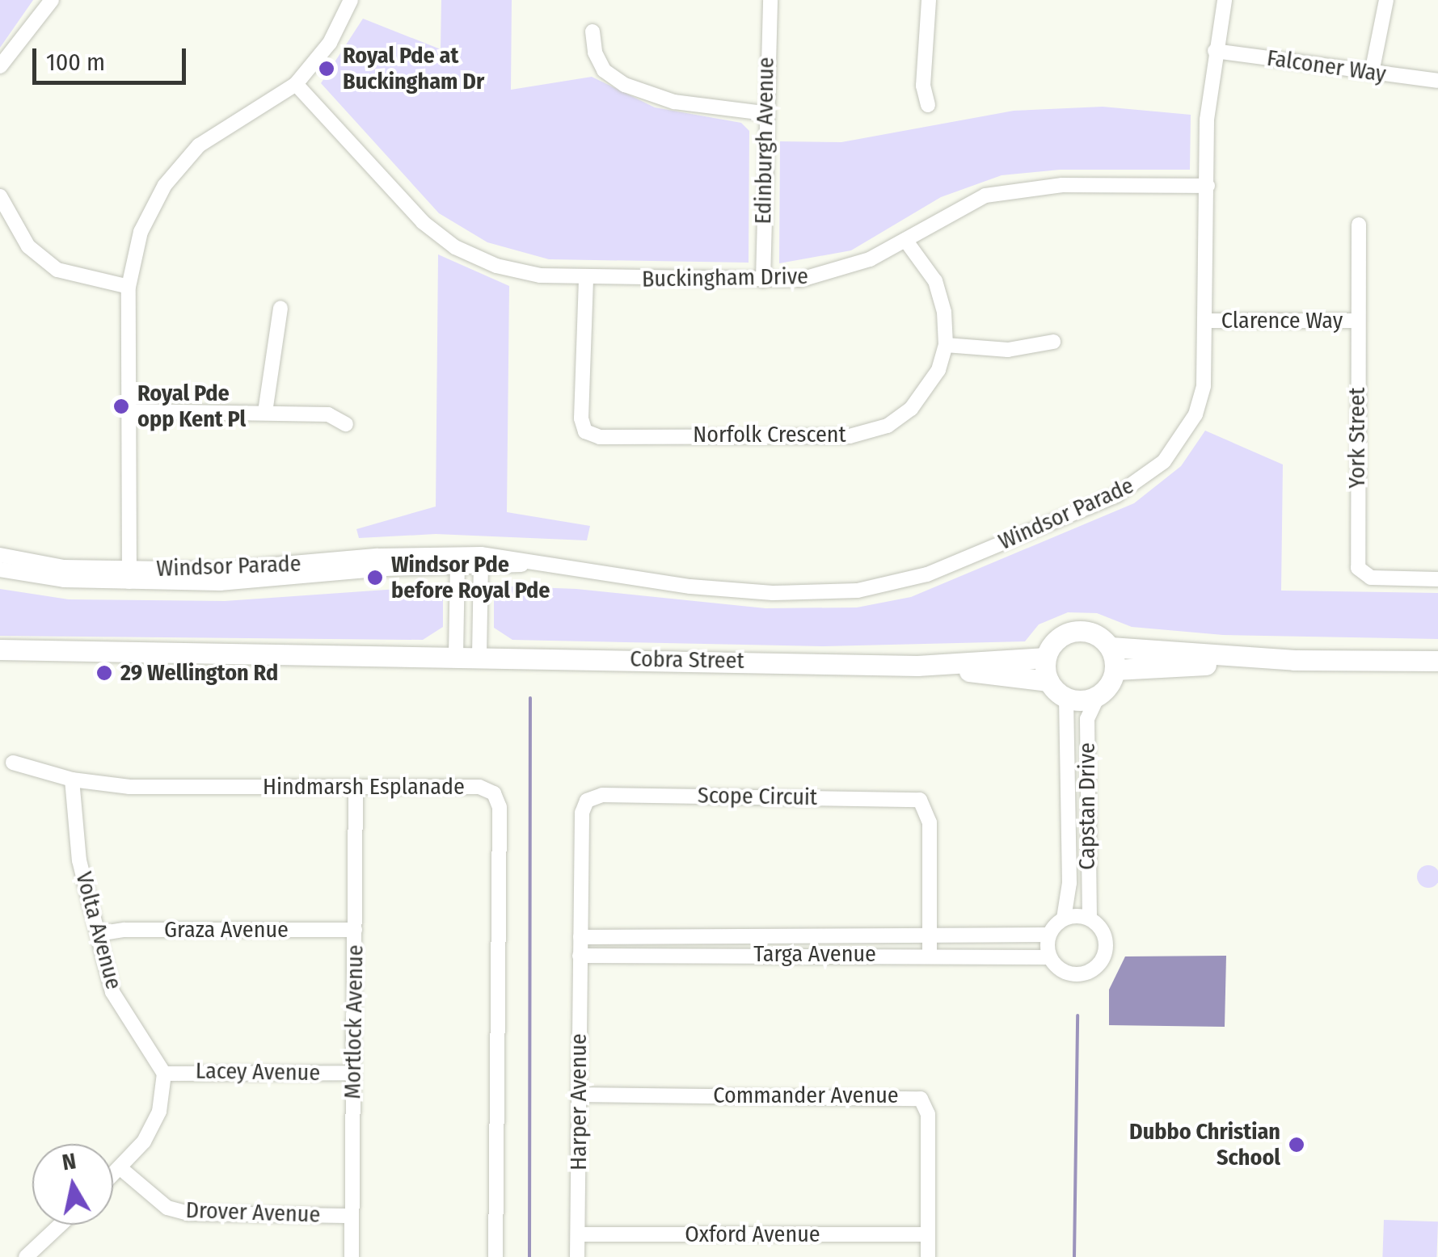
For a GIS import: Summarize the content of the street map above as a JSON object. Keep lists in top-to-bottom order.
{
  "streets": {
    "highway": ["Cobra Street"],
    "street": [
      "Falconer Way",
      "Edinburgh Avenue",
      "Buckingham Drive",
      "Clarence Way",
      "Norfolk Crescent",
      "York Street",
      "Windsor Parade",
      "Hindmarsh Esplanade",
      "Scope Circuit",
      "Capstan Drive",
      "Graza Avenue",
      "Volta Avenue",
      "Targa Avenue",
      "Mortlock Avenue",
      "Lacey Avenue",
      "Commander Avenue",
      "Harper Avenue",
      "Drover Avenue",
      "Oxford Avenue"
    ]
  },
  "crossings": [
    ["Falconer Way", "Windsor Parade"],
    ["Edinburgh Avenue", "Buckingham Drive"],
    ["Buckingham Drive", "Norfolk Crescent"],
    ["Buckingham Drive", "Windsor Parade"],
    ["Clarence Way", "York Street"],
    ["Clarence Way", "Windsor Parade"],
    ["Cobra Street", "Capstan Drive"],
    ["Hindmarsh Esplanade", "Volta Avenue"],
    ["Hindmarsh Esplanade", "Mortlock Avenue"],
    ["Scope Circuit", "Targa Avenue"],
    ["Scope Circuit", "Harper Avenue"],
    ["Capstan Drive", "Targa Avenue"],
    ["Graza Avenue", "Volta Avenue"],
    ["Graza Avenue", "Mortlock Avenue"],
    ["Volta Avenue", "Lacey Avenue"],
    ["Targa Avenue", "Harper Avenue"],
    ["Mortlock Avenue", "Lacey Avenue"],
    ["Mortlock Avenue", "Drover Avenue"],
    ["Commander Avenue", "Harper Avenue"],
    ["Commander Avenue", "Oxford Avenue"],
    ["Harper Avenue", "Oxford Avenue"]
  ],
  "places": [
    "Royal Pde at Buckingham Dr",
    "Royal Pde opp Kent Pl",
    "Windsor Pde before Royal Pde",
    "29 Wellington Rd",
    "Dubbo Christian School"
  ],
  "scale_bar": "100 m",
  "north": "top"
}
